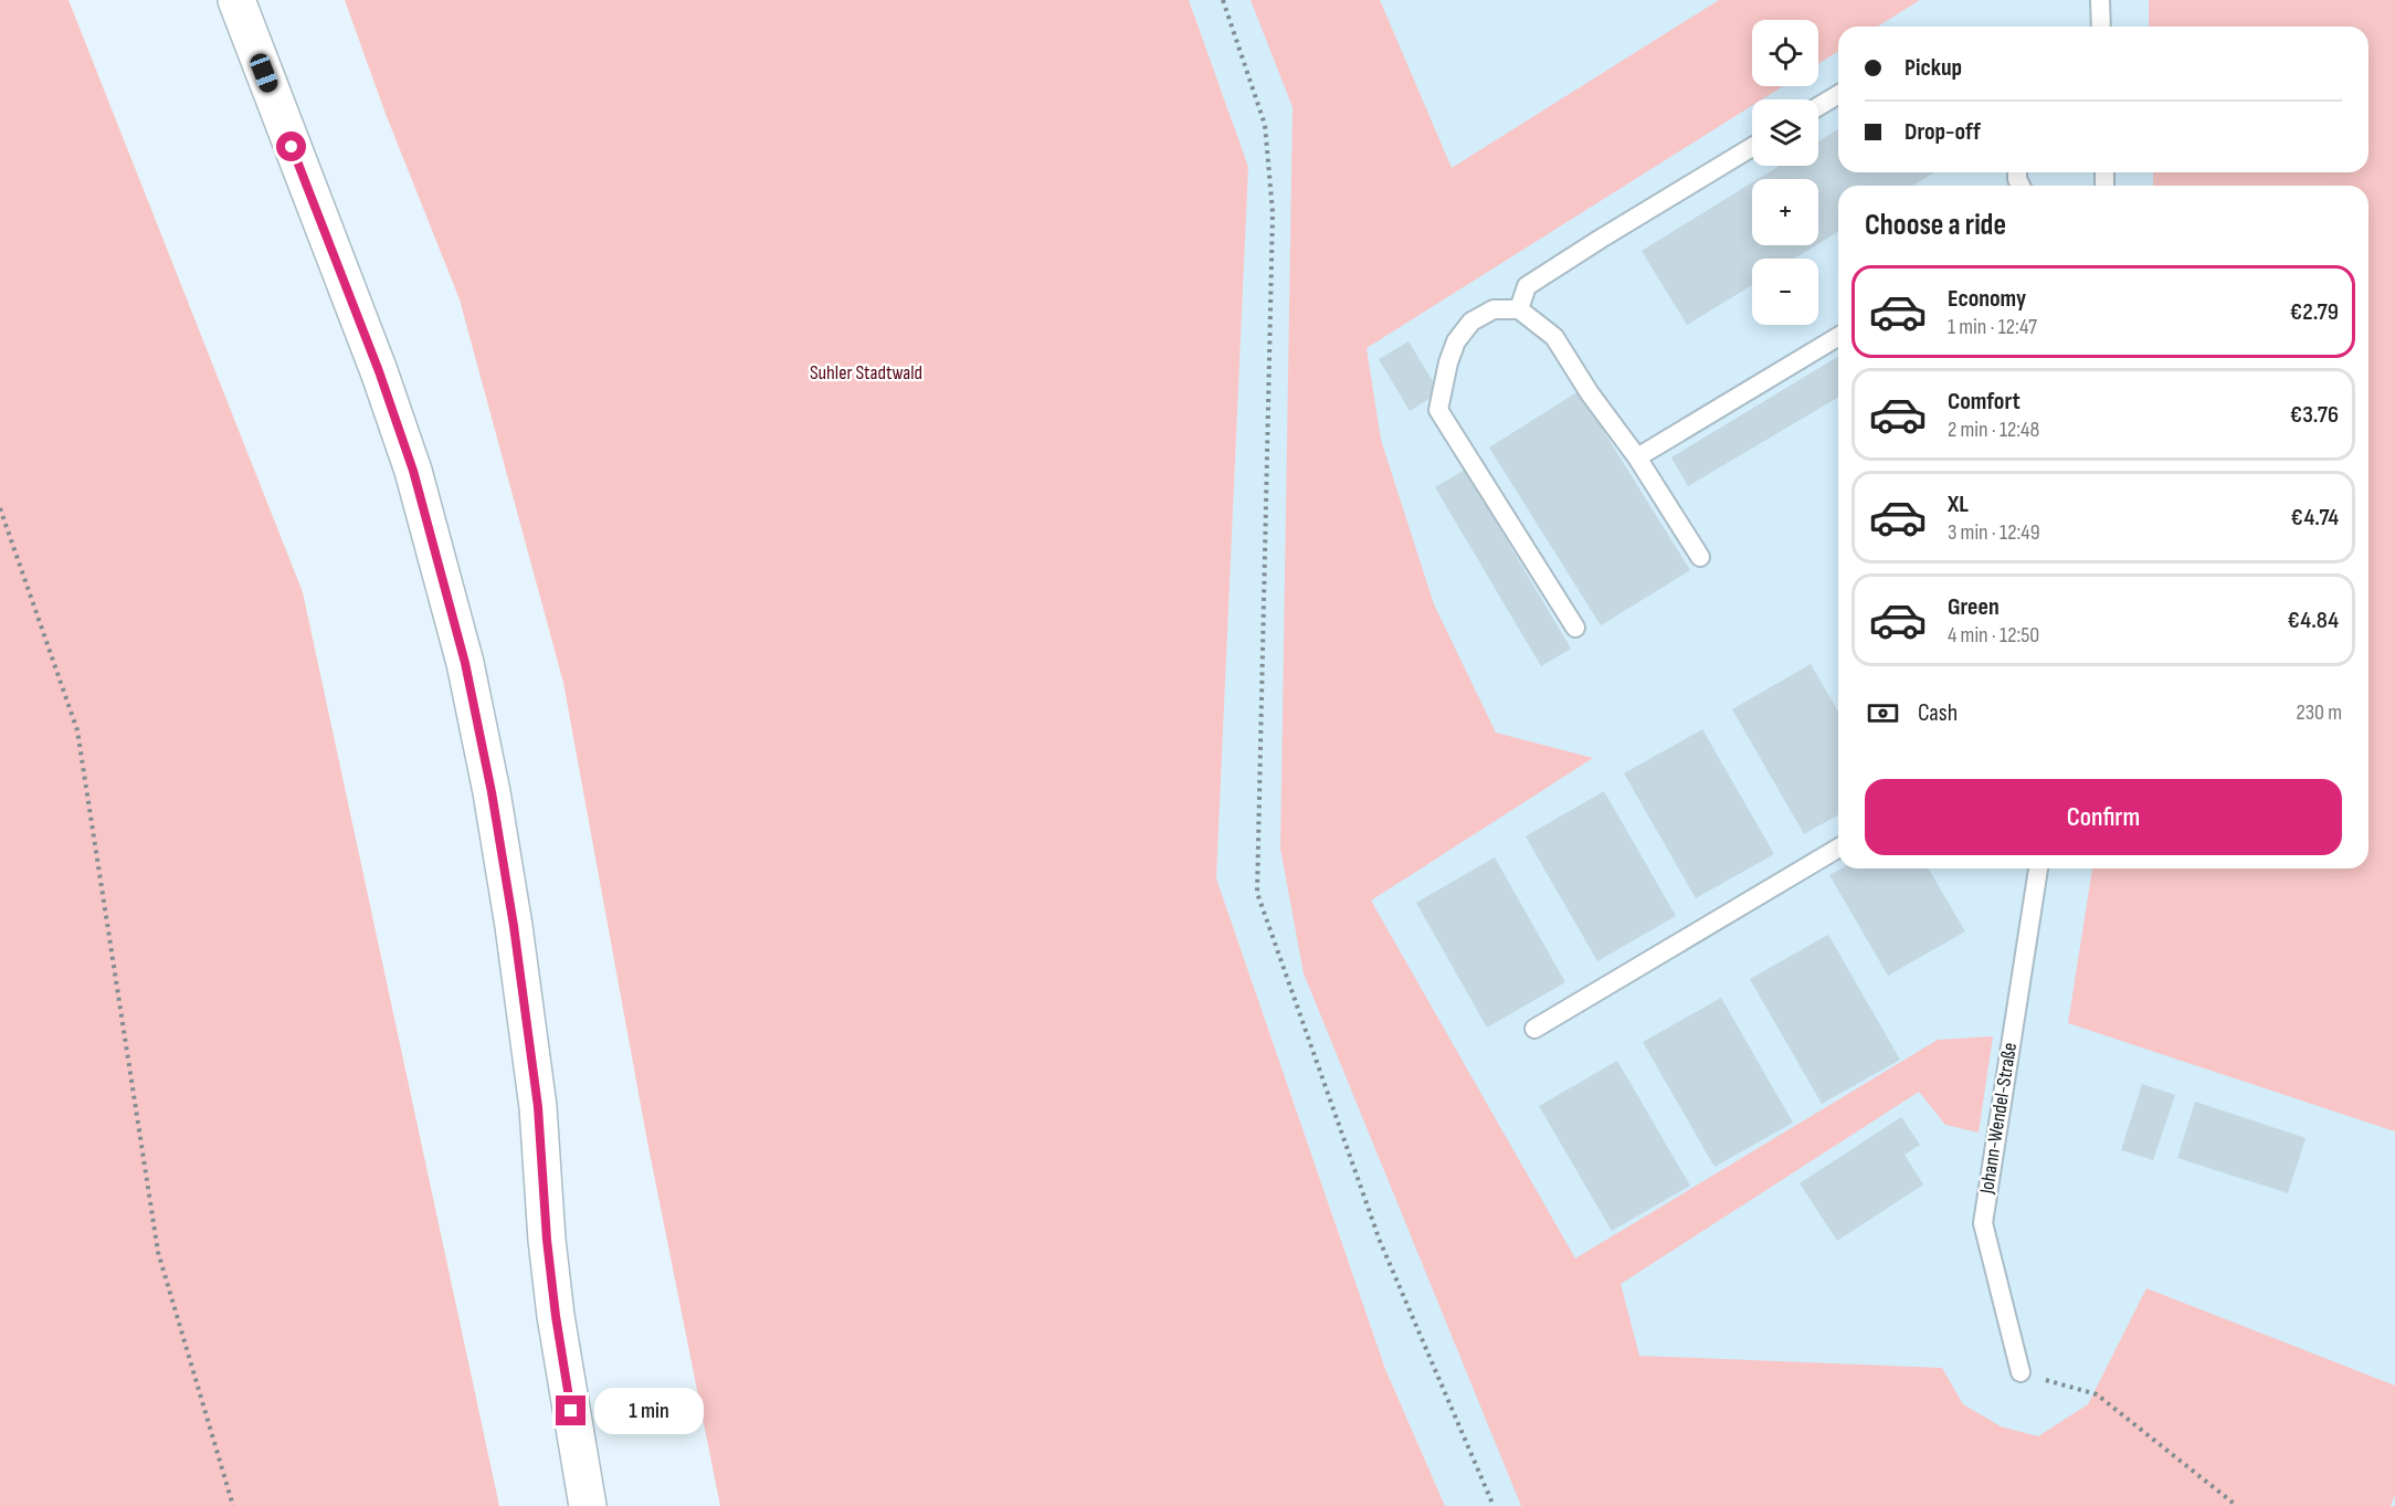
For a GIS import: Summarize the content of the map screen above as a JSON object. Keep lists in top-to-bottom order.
{
  "streets": {
    "lane": ["Johann-Wendel-Straße"]
  },
  "parks": ["Suhler Stadtwald"],
  "page": {
    "map_buttons": ["+", "−"],
    "banner": ["Pickup", "Drop-off"],
    "heading": "Choose a ride",
    "list": [
      {
        "name": "Economy",
        "note": "1 min · 12:47",
        "value": "€2.79"
      },
      {
        "name": "Comfort",
        "note": "2 min · 12:48",
        "value": "€3.76"
      },
      {
        "name": "XL",
        "note": "3 min · 12:49",
        "value": "€4.74"
      },
      {
        "name": "Green",
        "note": "4 min · 12:50",
        "value": "€4.84"
      }
    ],
    "pay": ["Cash", "230 m"],
    "buttons": "Confirm",
    "bubble": "1 min"
  }
}
